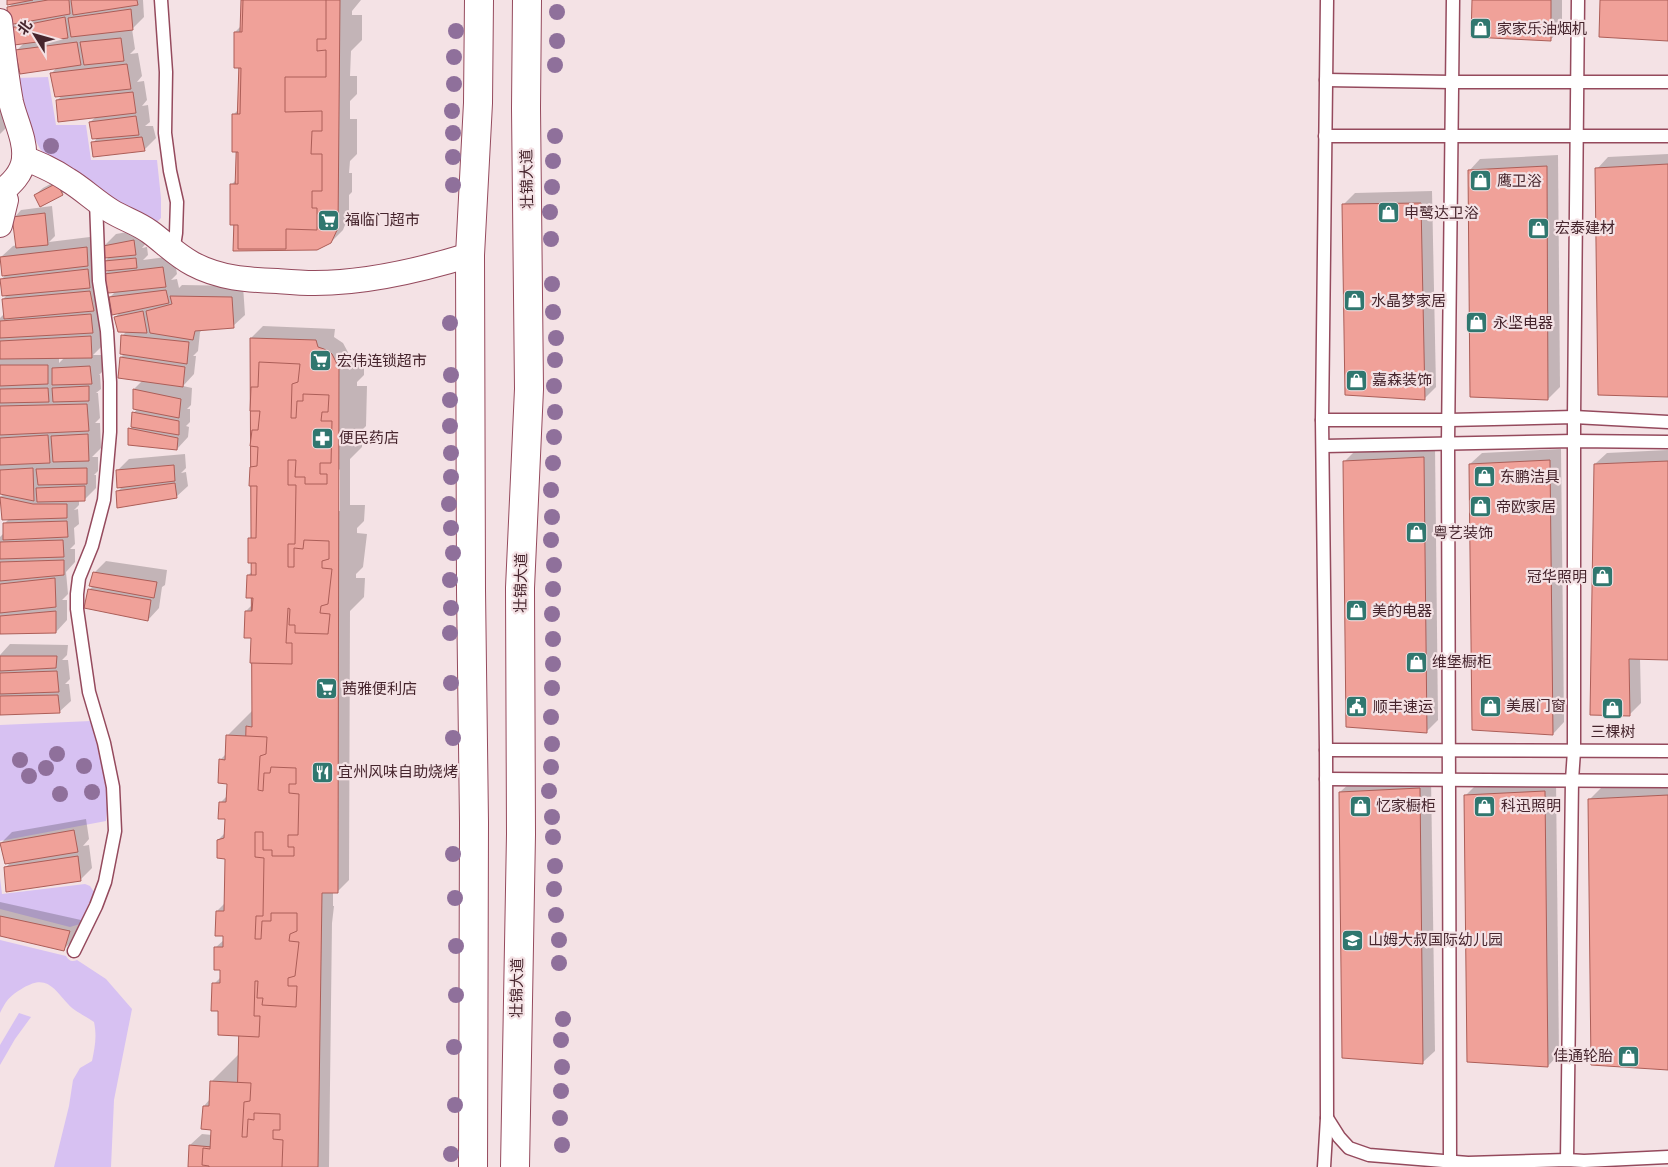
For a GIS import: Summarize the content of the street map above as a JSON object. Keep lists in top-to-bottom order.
{
  "streets": {
    "main road": ["壮锦大道"]
  },
  "places": {
    "shop": [
      "家家乐油烟机",
      "鹰卫浴",
      "申鹭达卫浴",
      "宏泰建材",
      "水晶梦家居",
      "永坚电器",
      "嘉森装饰",
      "东鹏洁具",
      "帝欧家居",
      "粤艺装饰",
      "冠华照明",
      "美的电器",
      "维堡橱柜",
      "美展门窗",
      "三棵树",
      "忆家橱柜",
      "科迅照明",
      "佳通轮胎"
    ],
    "supermarket": ["福临门超市", "宏伟连锁超市", "茜雅便利店"],
    "pharmacy": ["便民药店"],
    "public building": ["顺丰速运"],
    "restaurant": ["宜州风味自助烧烤"],
    "school or university": ["山姆大叔国际幼儿园"]
  },
  "north": "top left"
}
